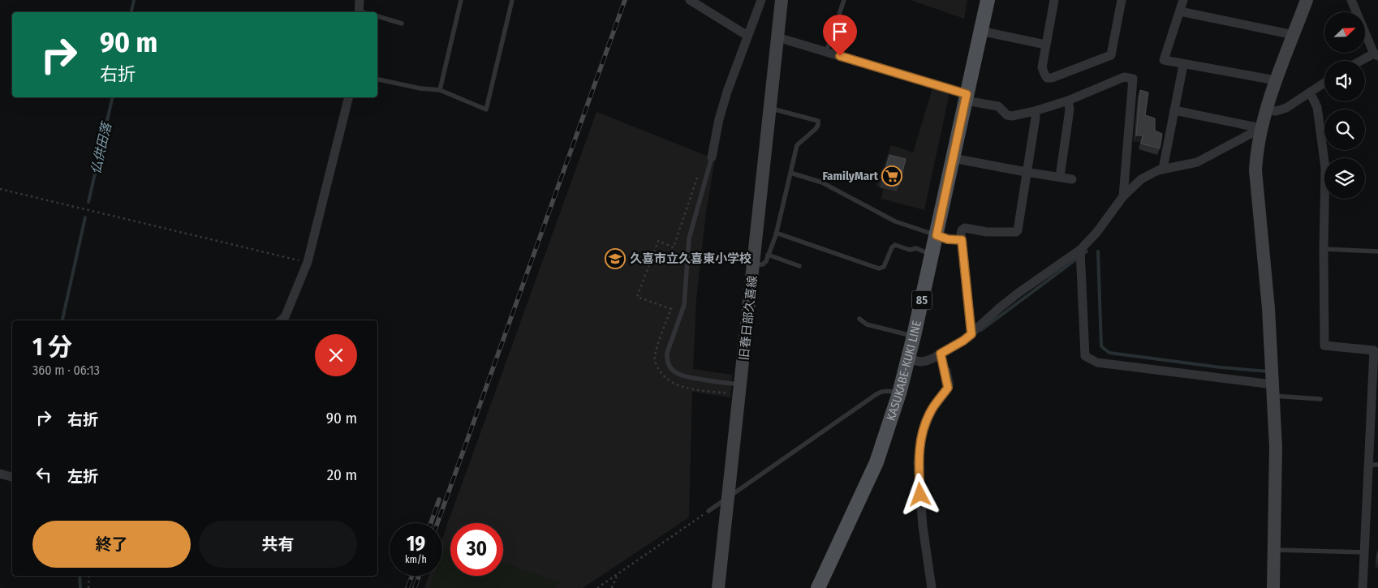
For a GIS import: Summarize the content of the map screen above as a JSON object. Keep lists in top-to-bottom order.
{
  "streets": {
    "main road": ["85", "KASUKABE-KUKI LINE"],
    "street": ["旧春日部久喜線"]
  },
  "water": ["仏供田落"],
  "places": {
    "supermarket": ["FamilyMart"],
    "school or university": ["久喜市立久喜東小学校"]
  },
  "north": "top right",
  "page": {
    "turn": ["90 m", "右折"],
    "heading": ["1 分", "360 m · 06:13"],
    "list": [
      {
        "name": "右折",
        "value": "90 m"
      },
      {
        "name": "左折",
        "value": "20 m"
      }
    ],
    "buttons": ["終了", "共有"],
    "speed": "19 km/h",
    "limit": "30"
  }
}
